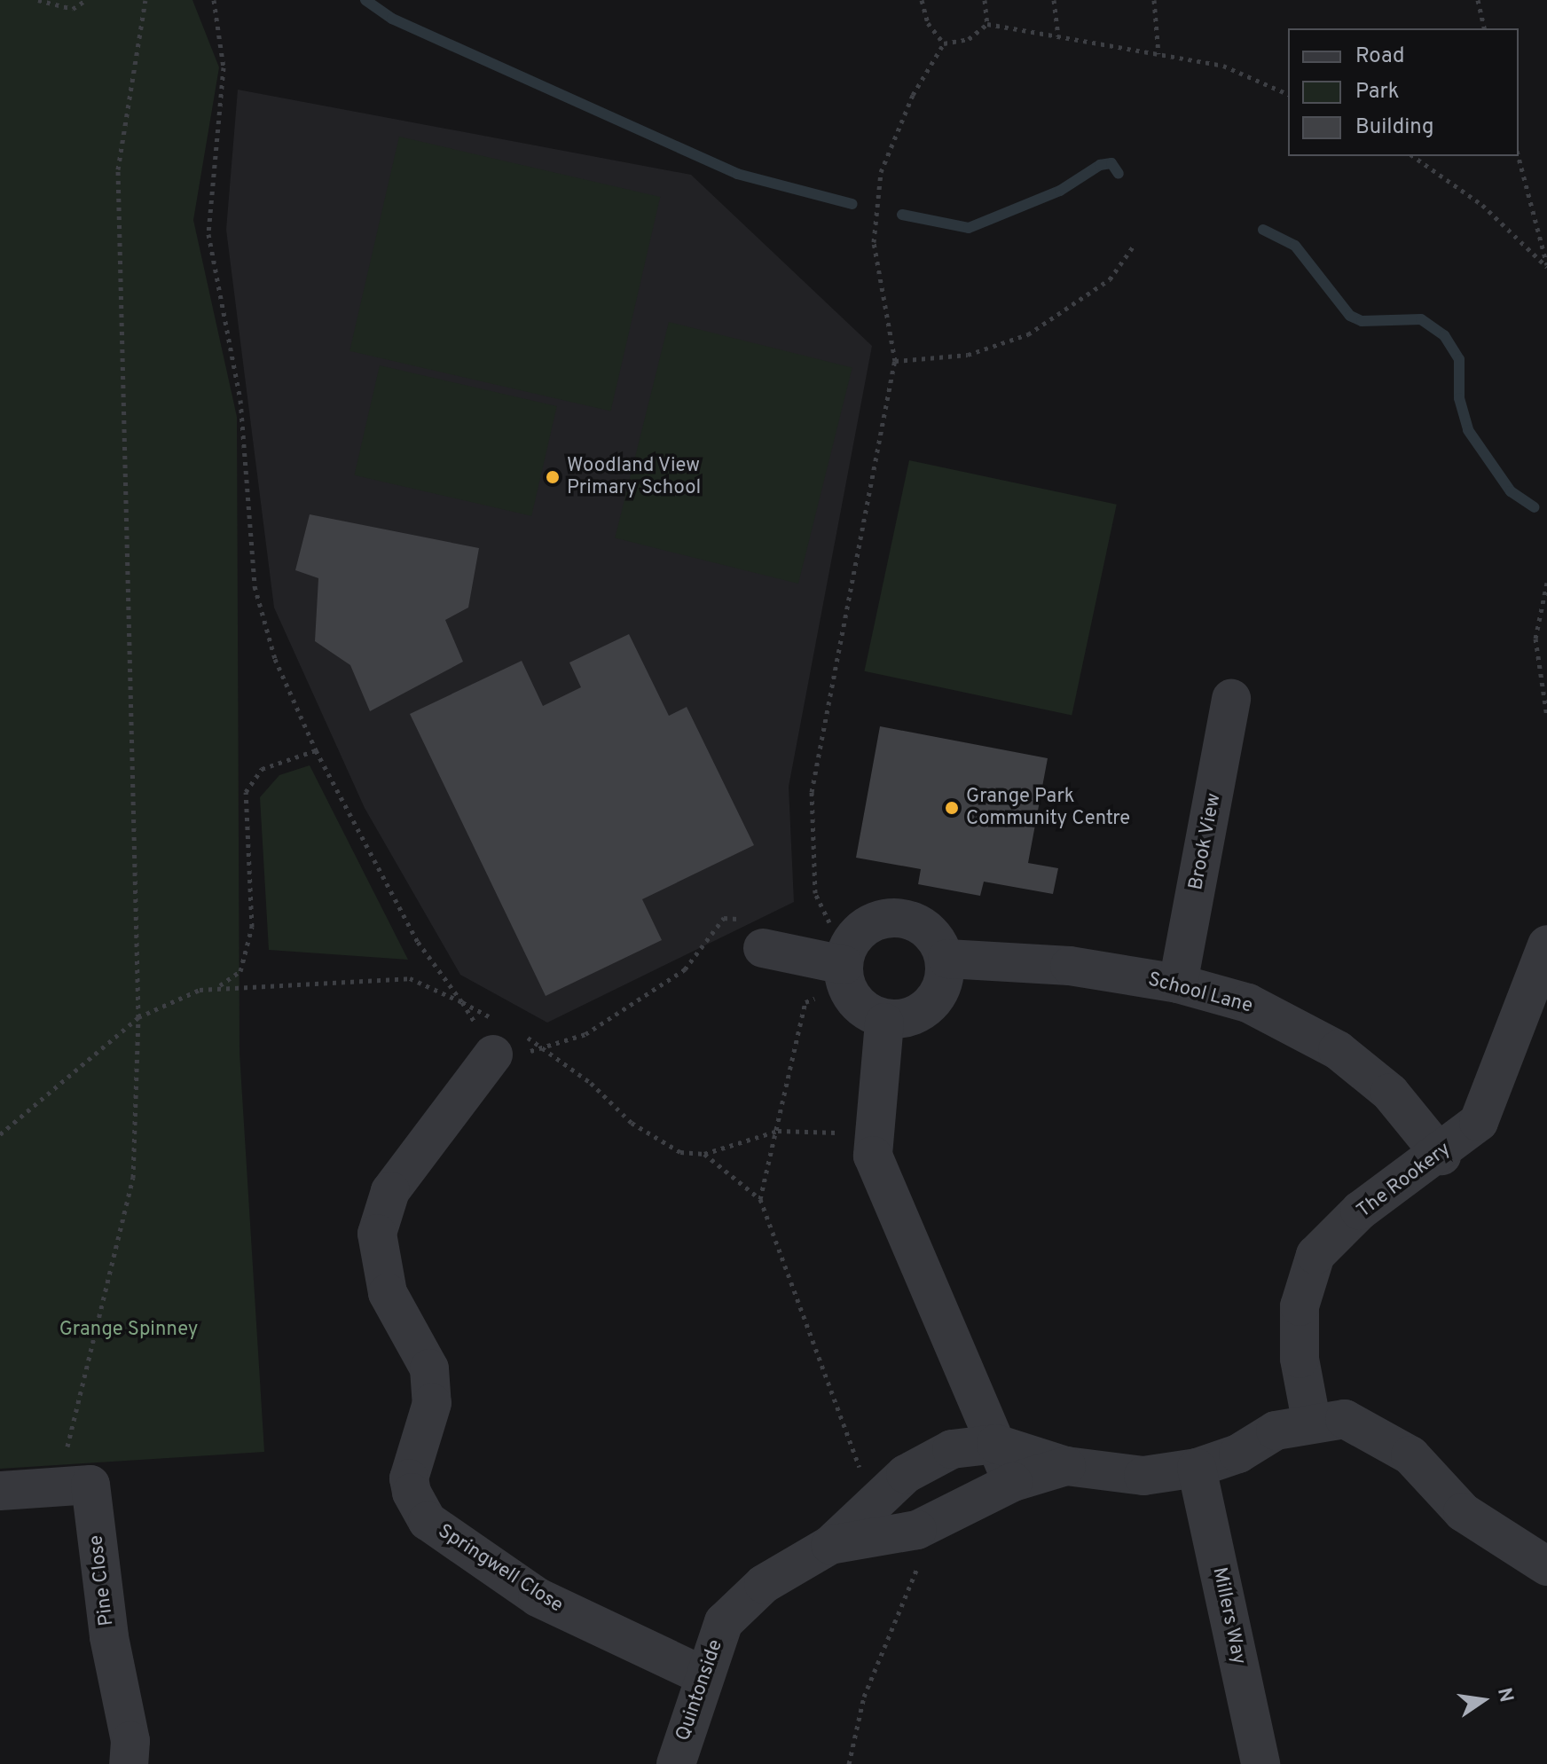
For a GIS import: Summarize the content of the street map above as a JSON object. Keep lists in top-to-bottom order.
{
  "streets": {
    "street": [
      "Brook View",
      "School Lane",
      "The Rookery",
      "Springwell Close",
      "Pine Close",
      "Millers Way",
      "Quintonside"
    ]
  },
  "crossings": [
    ["Brook View", "School Lane"],
    ["School Lane", "The Rookery"],
    ["The Rookery", "Quintonside"],
    ["Springwell Close", "Quintonside"],
    ["Millers Way", "Quintonside"]
  ],
  "parks": ["Grange Spinney"],
  "places": ["Woodland View Primary School", "Grange Park Community Centre"],
  "legend": ["Road", "Park", "Building"],
  "north": "right"
}
